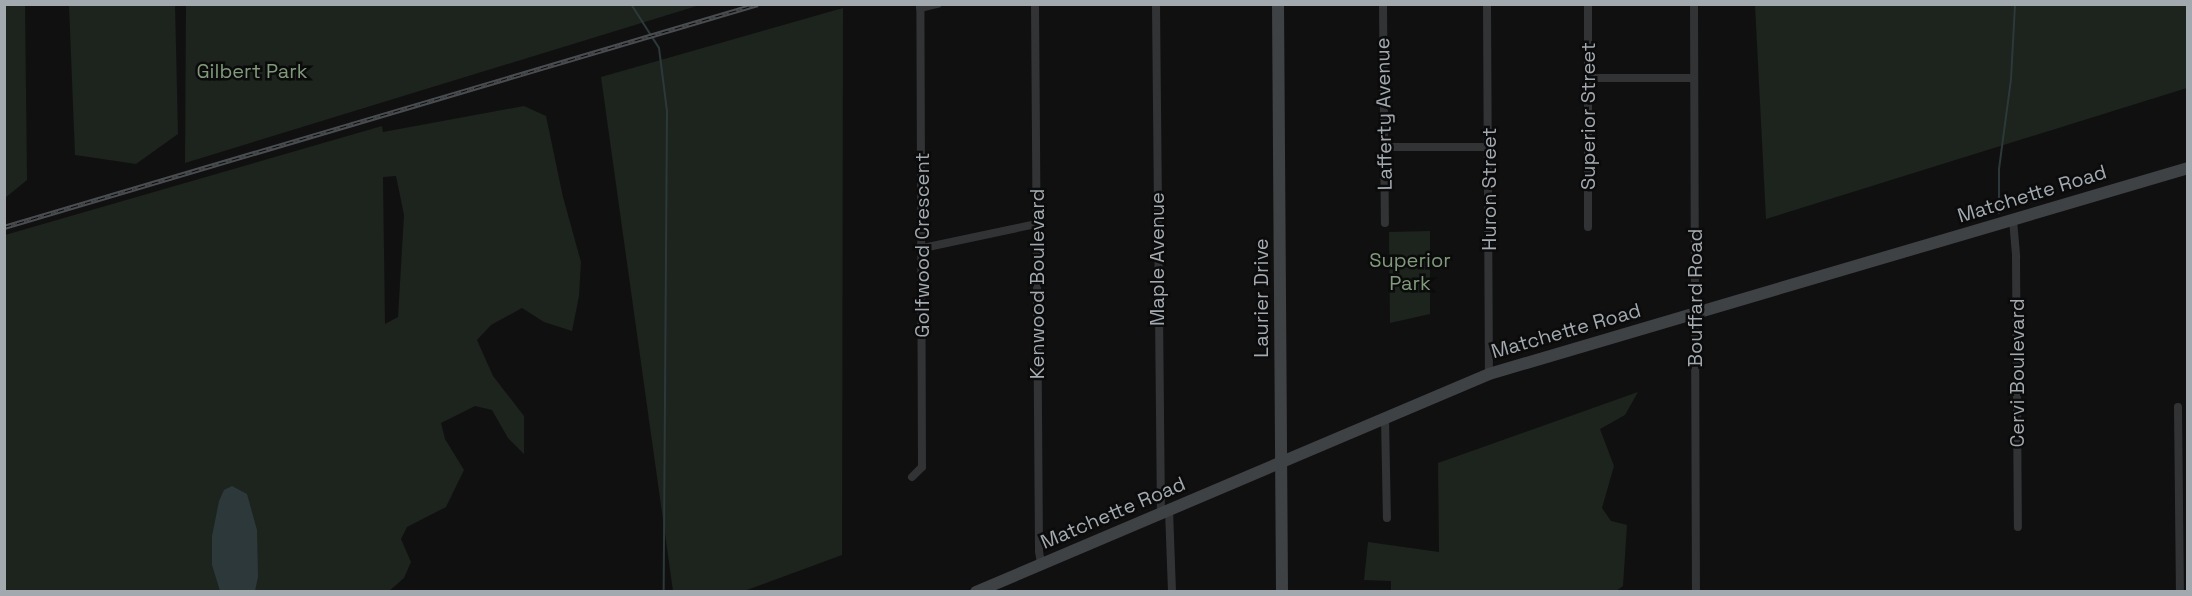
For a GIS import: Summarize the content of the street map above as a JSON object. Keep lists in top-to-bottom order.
{
  "streets": {
    "street": [
      "Lafferty Avenue",
      "Superior Street",
      "Huron Street",
      "Matchette Road",
      "Golfwood Crescent",
      "Maple Avenue",
      "Kenwood Boulevard",
      "Laurier Drive",
      "Bouffard Road",
      "Cervi Boulevard"
    ]
  },
  "crossings": [
    ["Huron Street", "Matchette Road"],
    ["Matchette Road", "Maple Avenue"],
    ["Matchette Road", "Kenwood Boulevard"],
    ["Matchette Road", "Laurier Drive"],
    ["Matchette Road", "Bouffard Road"],
    ["Matchette Road", "Cervi Boulevard"]
  ],
  "parks": ["Gilbert Park", "Superior Park"]
}
